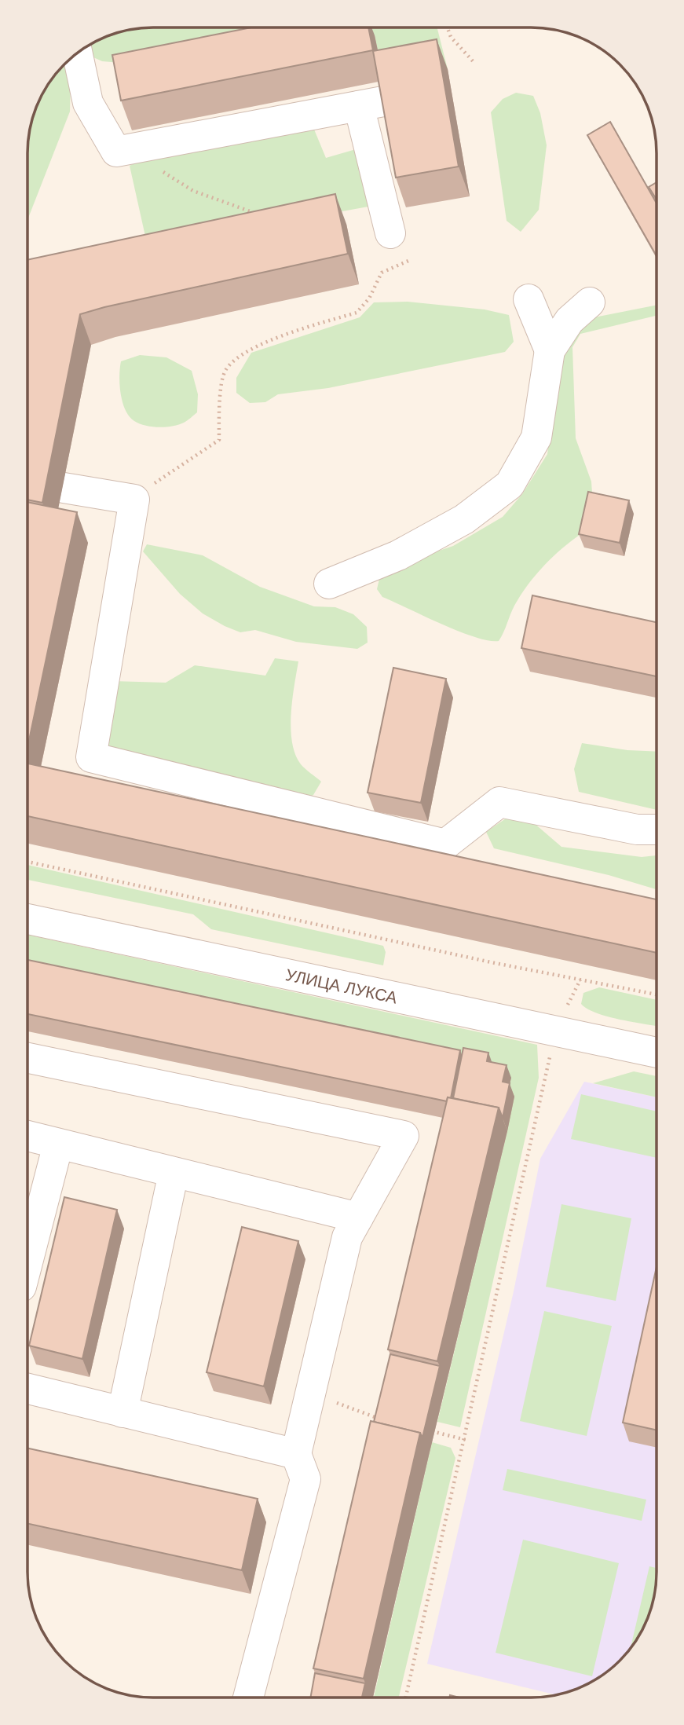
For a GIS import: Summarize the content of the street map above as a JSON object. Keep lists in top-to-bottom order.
{
  "streets": {
    "street": ["УЛИЦА ЛУКСА"]
  }
}
